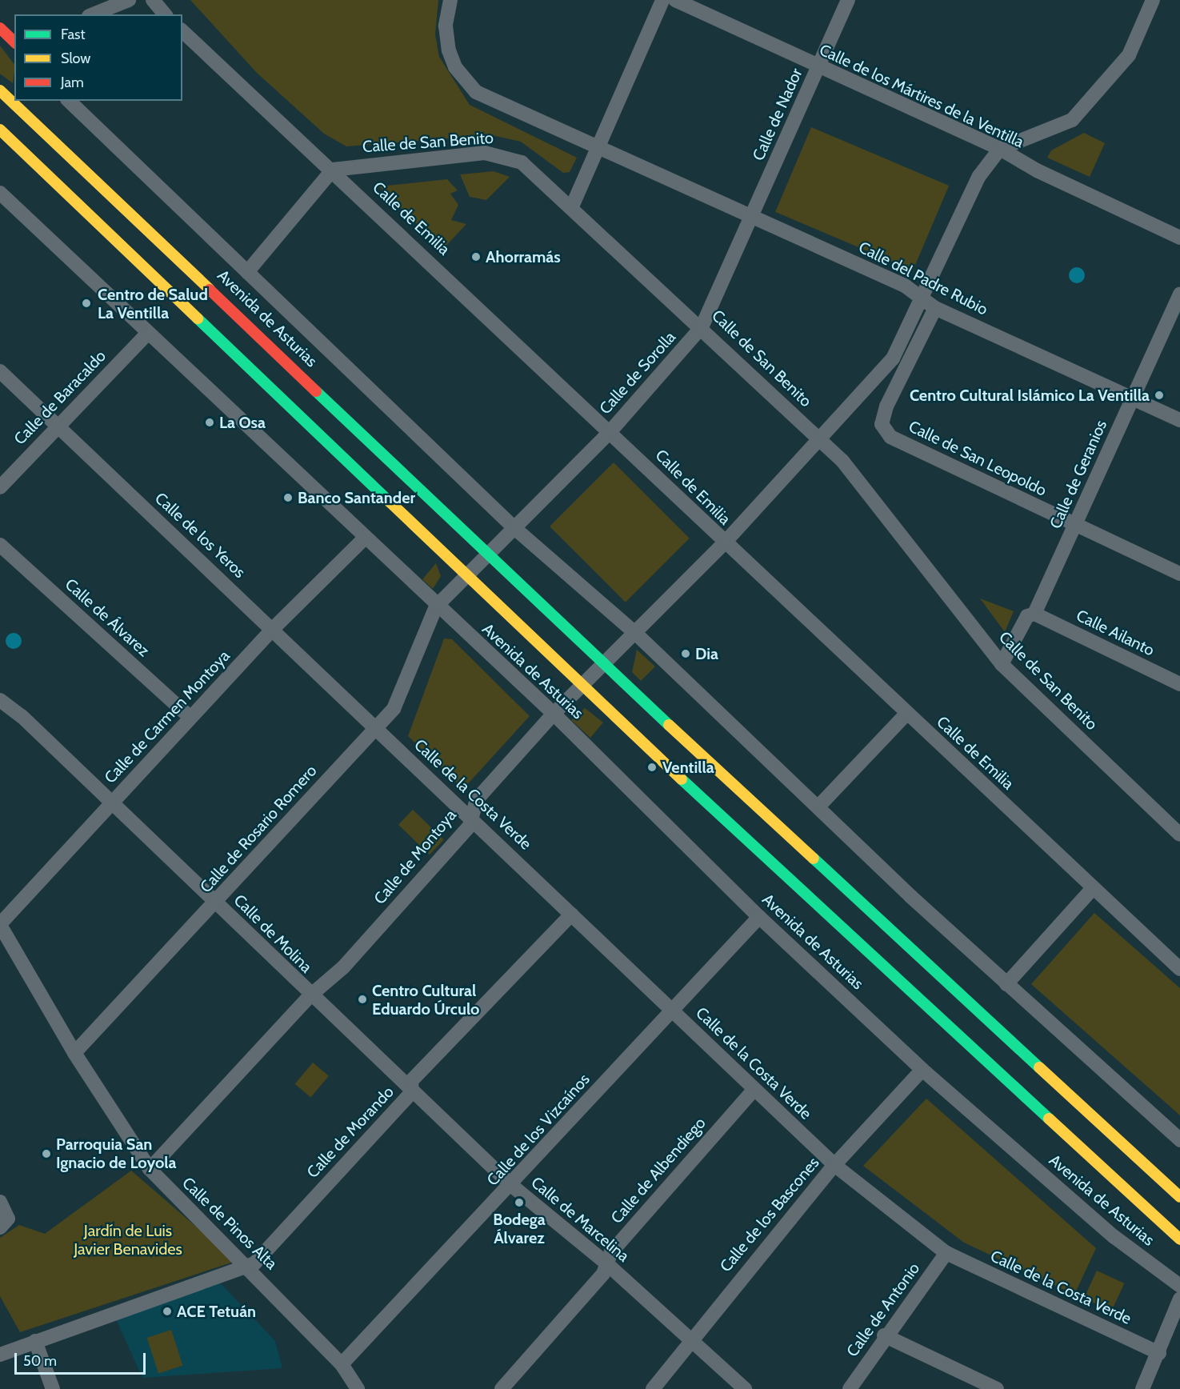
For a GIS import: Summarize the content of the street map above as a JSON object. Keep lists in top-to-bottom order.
{
  "streets": {
    "main road": ["Avenida de Asturias"],
    "street": [
      "Calle de los Mártires de la Ventilla",
      "Calle de Nador",
      "Calle de San Benito",
      "Calle de Emilia",
      "Calle del Padre Rubio",
      "Calle de Sorolla",
      "Calle de Baracaldo",
      "Calle de San Leopoldo",
      "Calle de Geranios",
      "Calle de los Yeros",
      "Calle de Álvarez",
      "Calle Ailanto",
      "Calle de Carmen Montoya",
      "Calle de la Costa Verde",
      "Calle de Rosario Romero",
      "Calle de Montoya",
      "Calle de Molina",
      "Calle de los Vizcaínos",
      "Calle de Morando",
      "Calle de Albendiego",
      "Calle de los Bascones",
      "Calle de Marcelina",
      "Calle de Pinos Alta",
      "Calle de Antonio"
    ]
  },
  "crossings": [
    ["Calle de los Mártires de la Ventilla", "Calle de Nador"],
    ["Calle de los Mártires de la Ventilla", "Calle de Montoya"],
    ["Calle de Nador", "Calle del Padre Rubio"],
    ["Calle de Nador", "Calle de Sorolla"],
    ["Calle de San Benito", "Calle de Emilia"],
    ["Calle de San Benito", "Calle de Sorolla"],
    ["Calle de San Benito", "Calle de Geranios"],
    ["Calle de San Benito", "Calle de Montoya"],
    ["Calle de Emilia", "Calle de Sorolla"],
    ["Calle de Emilia", "Calle de Montoya"],
    ["Calle del Padre Rubio", "Calle de Sorolla"],
    ["Calle del Padre Rubio", "Calle de San Leopoldo"],
    ["Calle del Padre Rubio", "Calle de Geranios"],
    ["Calle del Padre Rubio", "Calle de Montoya"],
    ["Avenida de Asturias", "Calle de Sorolla"],
    ["Avenida de Asturias", "Calle de Baracaldo"],
    ["Avenida de Asturias", "Calle de Carmen Montoya"],
    ["Avenida de Asturias", "Calle de Rosario Romero"],
    ["Avenida de Asturias", "Calle de Montoya"],
    ["Avenida de Asturias", "Calle de los Vizcaínos"],
    ["Avenida de Asturias", "Calle de los Bascones"],
    ["Calle de Baracaldo", "Calle de los Yeros"],
    ["Calle de San Leopoldo", "Calle de Geranios"],
    ["Calle de Geranios", "Calle Ailanto"],
    ["Calle de los Yeros", "Calle de Carmen Montoya"],
    ["Calle de los Yeros", "Calle de la Costa Verde"],
    ["Calle de los Yeros", "Calle de Rosario Romero"],
    ["Calle de Álvarez", "Calle de Carmen Montoya"],
    ["Calle de Carmen Montoya", "Calle de Molina"],
    ["Calle de Carmen Montoya", "Calle de Pinos Alta"],
    ["Calle de la Costa Verde", "Calle de Rosario Romero"],
    ["Calle de la Costa Verde", "Calle de Montoya"],
    ["Calle de la Costa Verde", "Calle de los Vizcaínos"],
    ["Calle de la Costa Verde", "Calle de Morando"],
    ["Calle de la Costa Verde", "Calle de Albendiego"],
    ["Calle de la Costa Verde", "Calle de los Bascones"],
    ["Calle de la Costa Verde", "Calle de Antonio"],
    ["Calle de Rosario Romero", "Calle de Molina"],
    ["Calle de Rosario Romero", "Calle de Pinos Alta"],
    ["Calle de Montoya", "Calle de Molina"],
    ["Calle de Montoya", "Calle de Marcelina"],
    ["Calle de Montoya", "Calle de Pinos Alta"],
    ["Calle de Molina", "Calle de Marcelina"],
    ["Calle de los Vizcaínos", "Calle de Marcelina"],
    ["Calle de los Vizcaínos", "Calle de Pinos Alta"],
    ["Calle de Morando", "Calle de Marcelina"],
    ["Calle de Morando", "Calle de Pinos Alta"],
    ["Calle de Albendiego", "Calle de Marcelina"],
    ["Calle de los Bascones", "Calle de Marcelina"]
  ],
  "parks": ["Jardín de Luis Javier Benavides"],
  "places": [
    "Ahorramás",
    "Centro de Salud La Ventilla",
    "Centro Cultural Islámico La Ventilla",
    "La Osa",
    "Banco Santander",
    "Dia",
    "Ventilla",
    "Centro Cultural Eduardo Úrculo",
    "Parroquia San Ignacio de Loyola",
    "Bodega Álvarez",
    "ACE Tetuán"
  ],
  "legend": ["Fast", "Slow", "Jam"],
  "scale_bar": "50 m"
}
